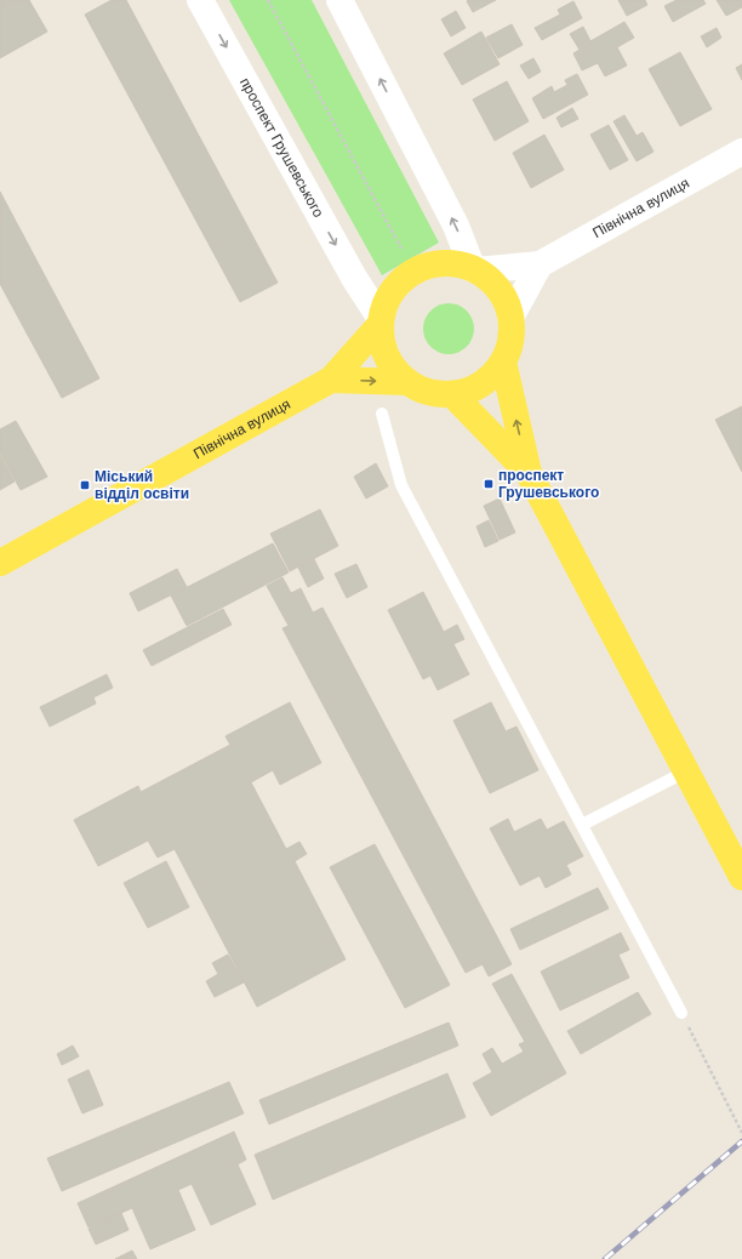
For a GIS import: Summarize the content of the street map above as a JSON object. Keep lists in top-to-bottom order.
{
  "streets": {
    "main road": ["проспект Грушевського", "Північна вулиця"]
  },
  "crossings": [
    ["проспект Грушевського", "Північна вулиця"]
  ],
  "places": {
    "transit": ["проспект Грушевського", "Міський відділ освіти"]
  }
}
